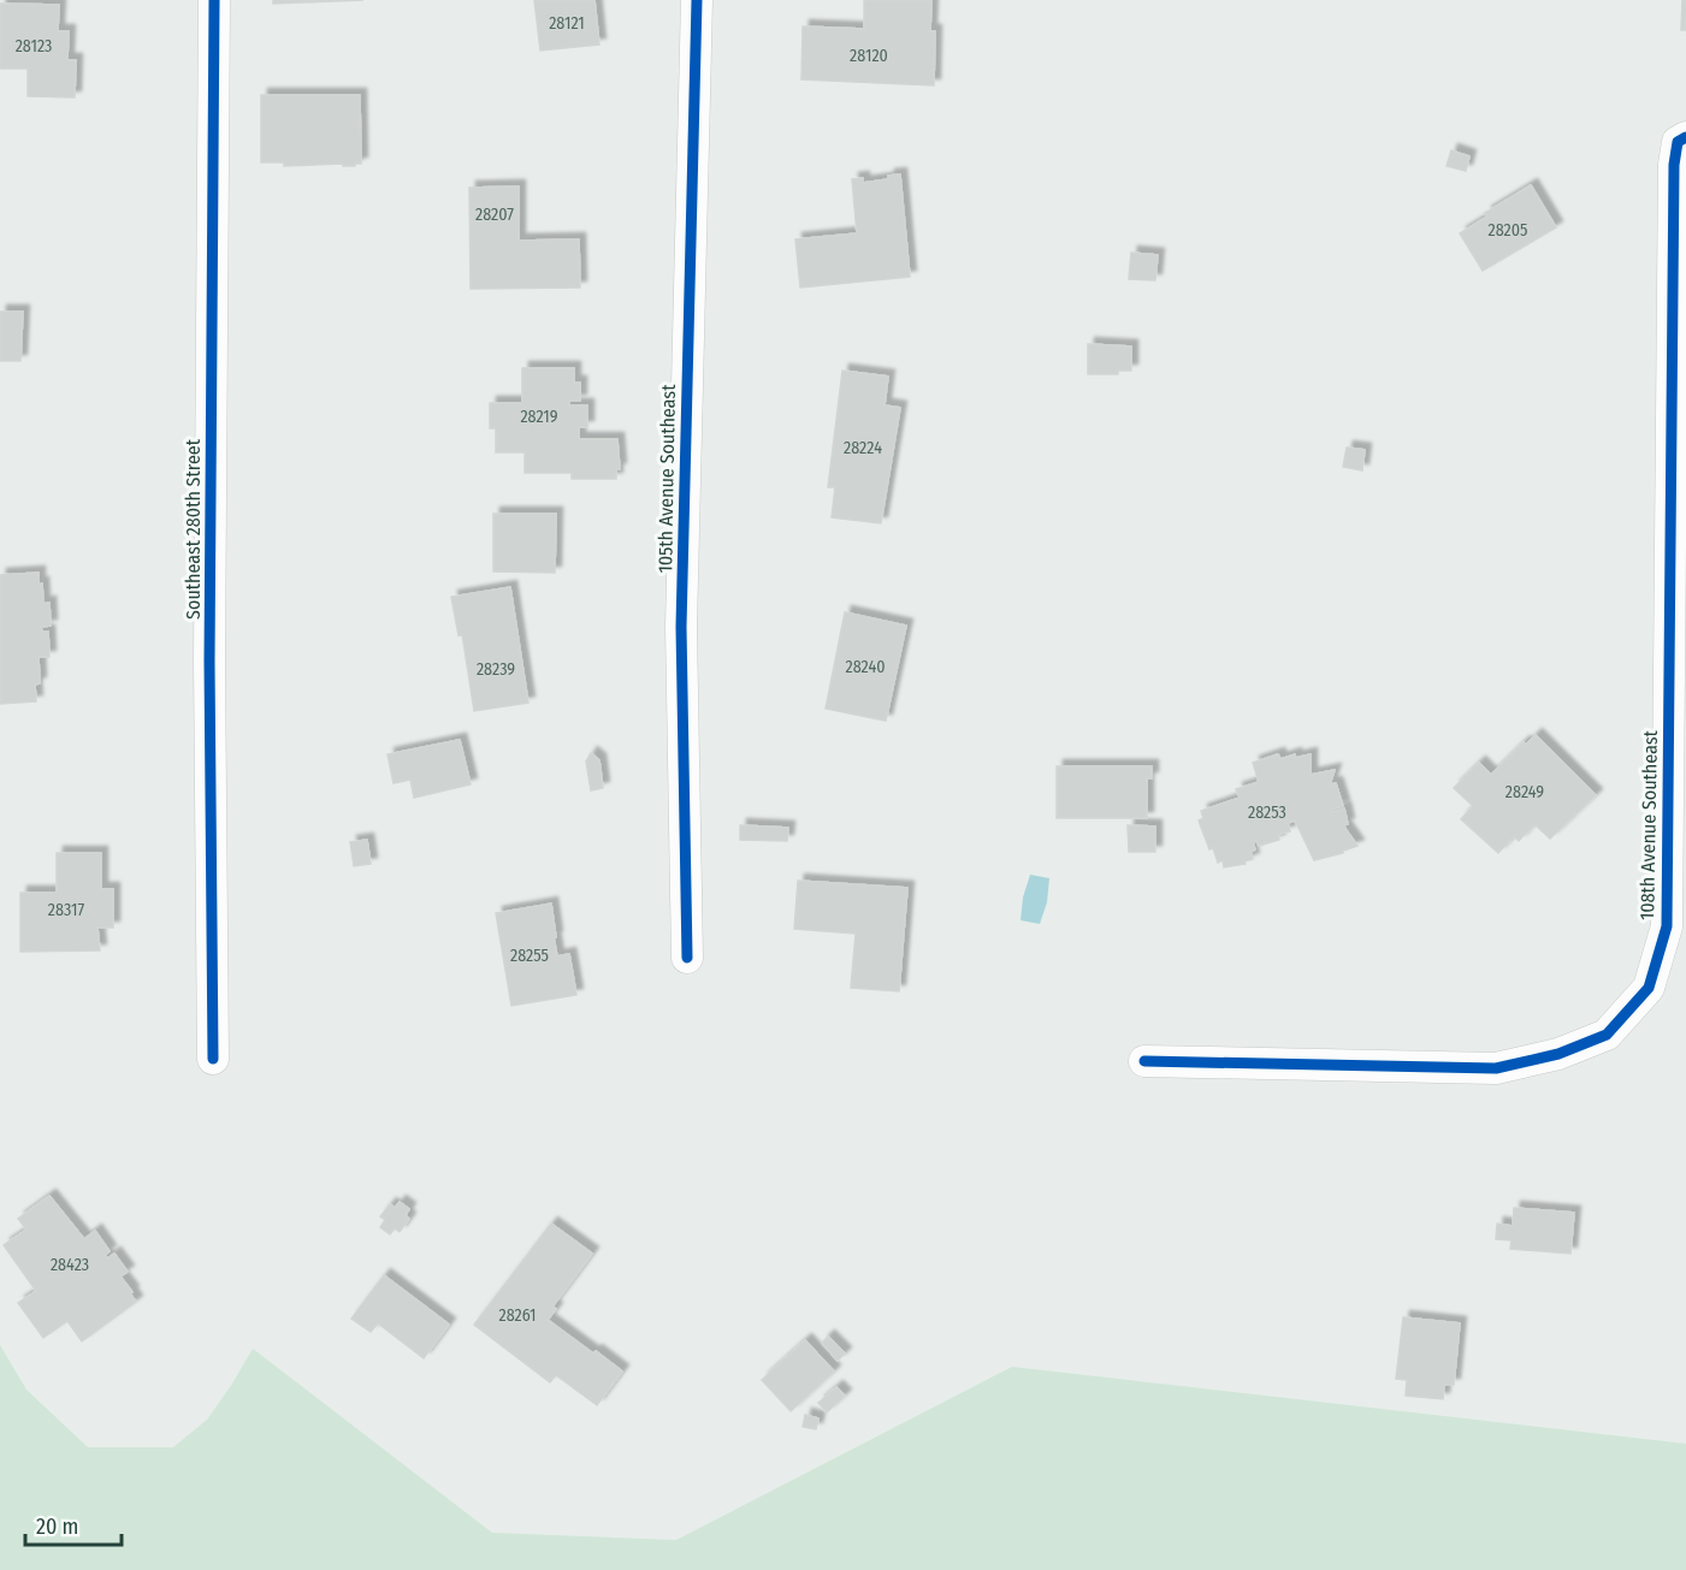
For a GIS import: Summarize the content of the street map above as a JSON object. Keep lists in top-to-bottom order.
{
  "streets": {
    "street": ["105th Avenue Southeast", "Southeast 280th Street", "108th Avenue Southeast"]
  },
  "house_numbers": [
    "28121",
    "28123",
    "28120",
    "28207",
    "28205",
    "28219",
    "28224",
    "28240",
    "28239",
    "28249",
    "28253",
    "28317",
    "28255",
    "28423",
    "28261"
  ],
  "scale_bar": "20 m"
}
